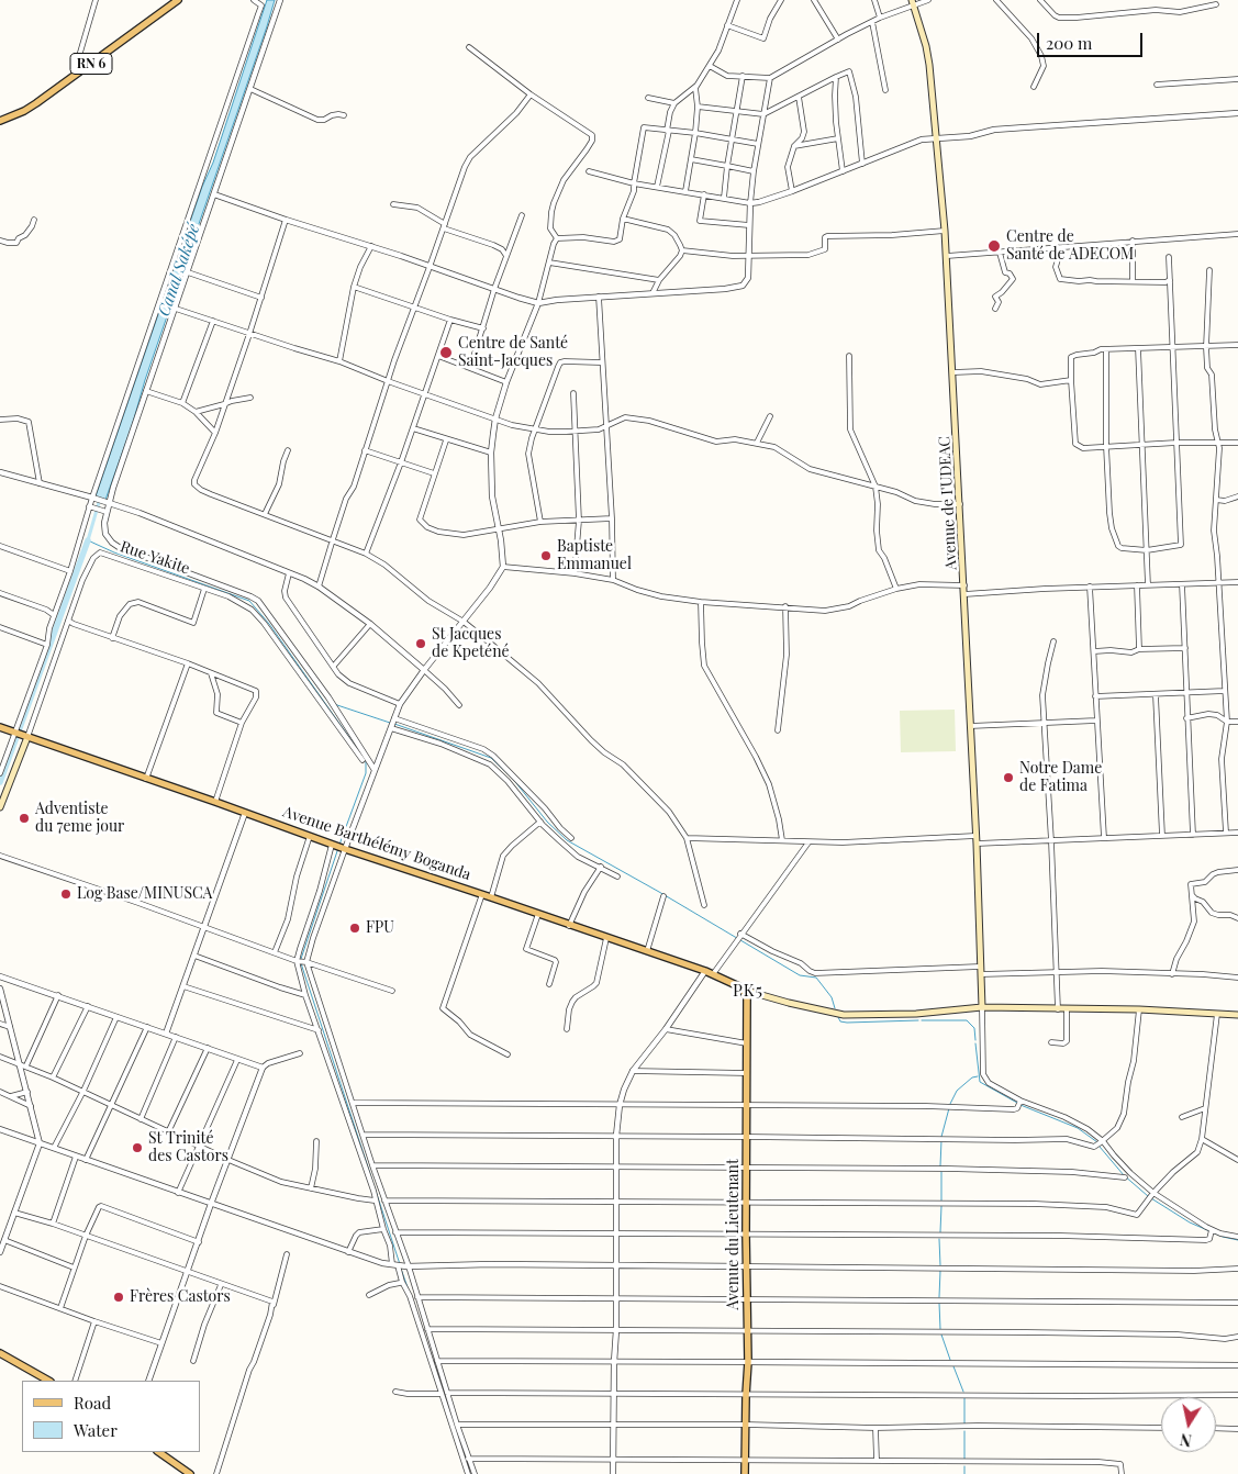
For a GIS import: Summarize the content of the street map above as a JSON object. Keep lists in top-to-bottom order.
{
  "streets": {
    "main road": [
      "RN 6",
      "Avenue de I'UDEAC",
      "Rue Yakite",
      "Avenue Barthélémy Boganda",
      "Avenue du Lieutenant"
    ]
  },
  "crossings": [
    ["Rue Yakite", "Avenue Barthélémy Boganda"],
    ["Avenue Barthélémy Boganda", "Avenue du Lieutenant"]
  ],
  "districts": ["PK5"],
  "water": ["Canal Saképé"],
  "places": [
    "Centre de Santé de ADECOM",
    "Centre de Santé Saint-Jacques",
    "Baptiste Emmanuel",
    "St Jacques de Kpeténé",
    "Notre Dame de Fatima",
    "Adventiste du 7eme jour",
    "Log Base/MINUSCA",
    "FPU",
    "St Trinité des Castors",
    "Frères Castors"
  ],
  "legend": ["Road", "Water"],
  "scale_bar": "200 m",
  "north": "bottom"
}
